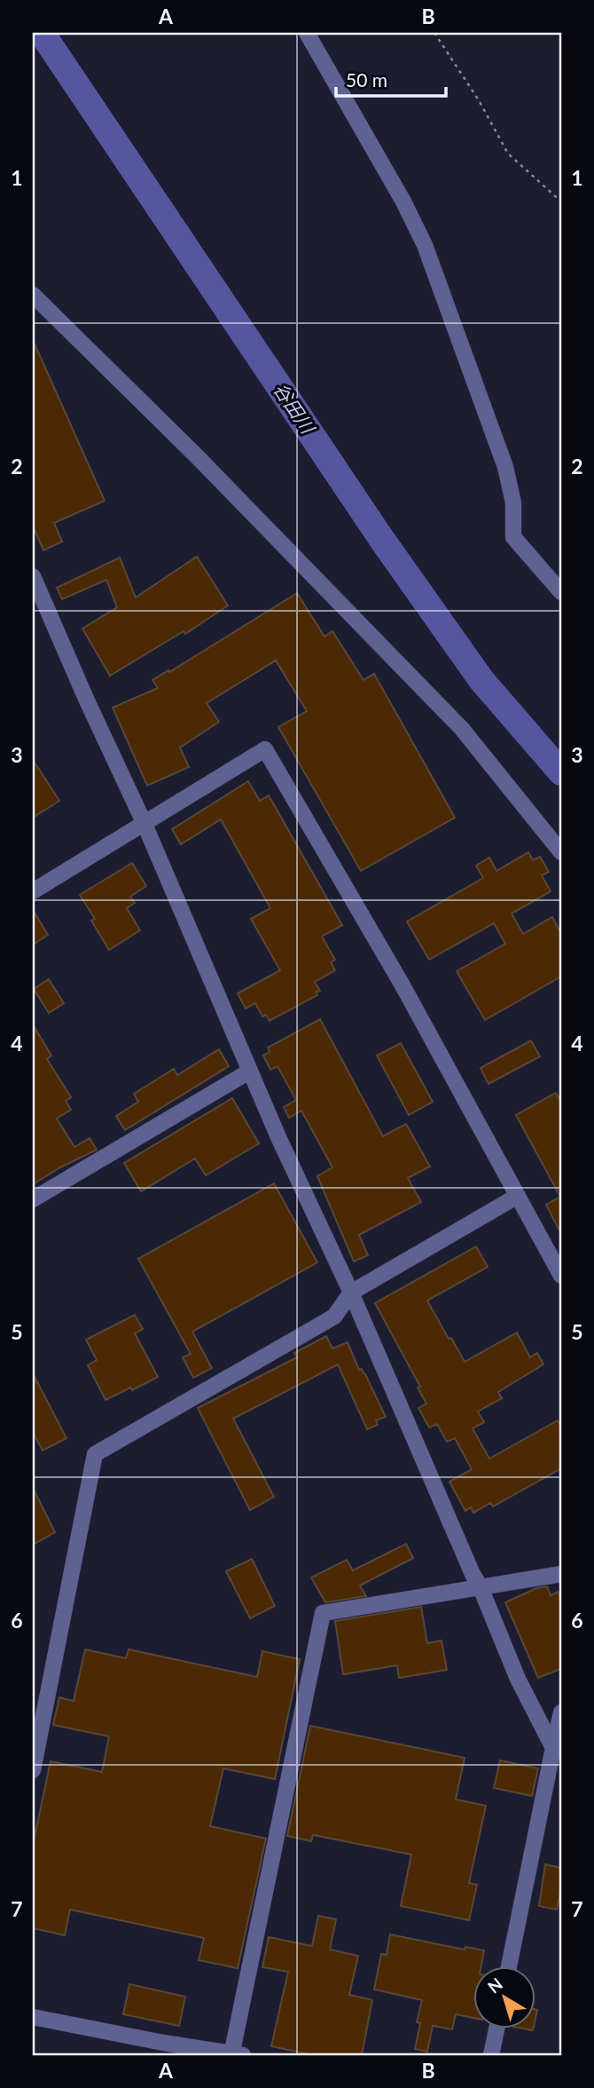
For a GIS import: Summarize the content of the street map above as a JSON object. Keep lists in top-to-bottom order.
{
  "water": ["谷田川"],
  "scale_bar": "50 m",
  "north": "top left",
  "grid": {
    "columns": ["A", "B"],
    "rows": [
      "1",
      "2",
      "3",
      "4",
      "5",
      "6",
      "7"
    ]
  }
}
